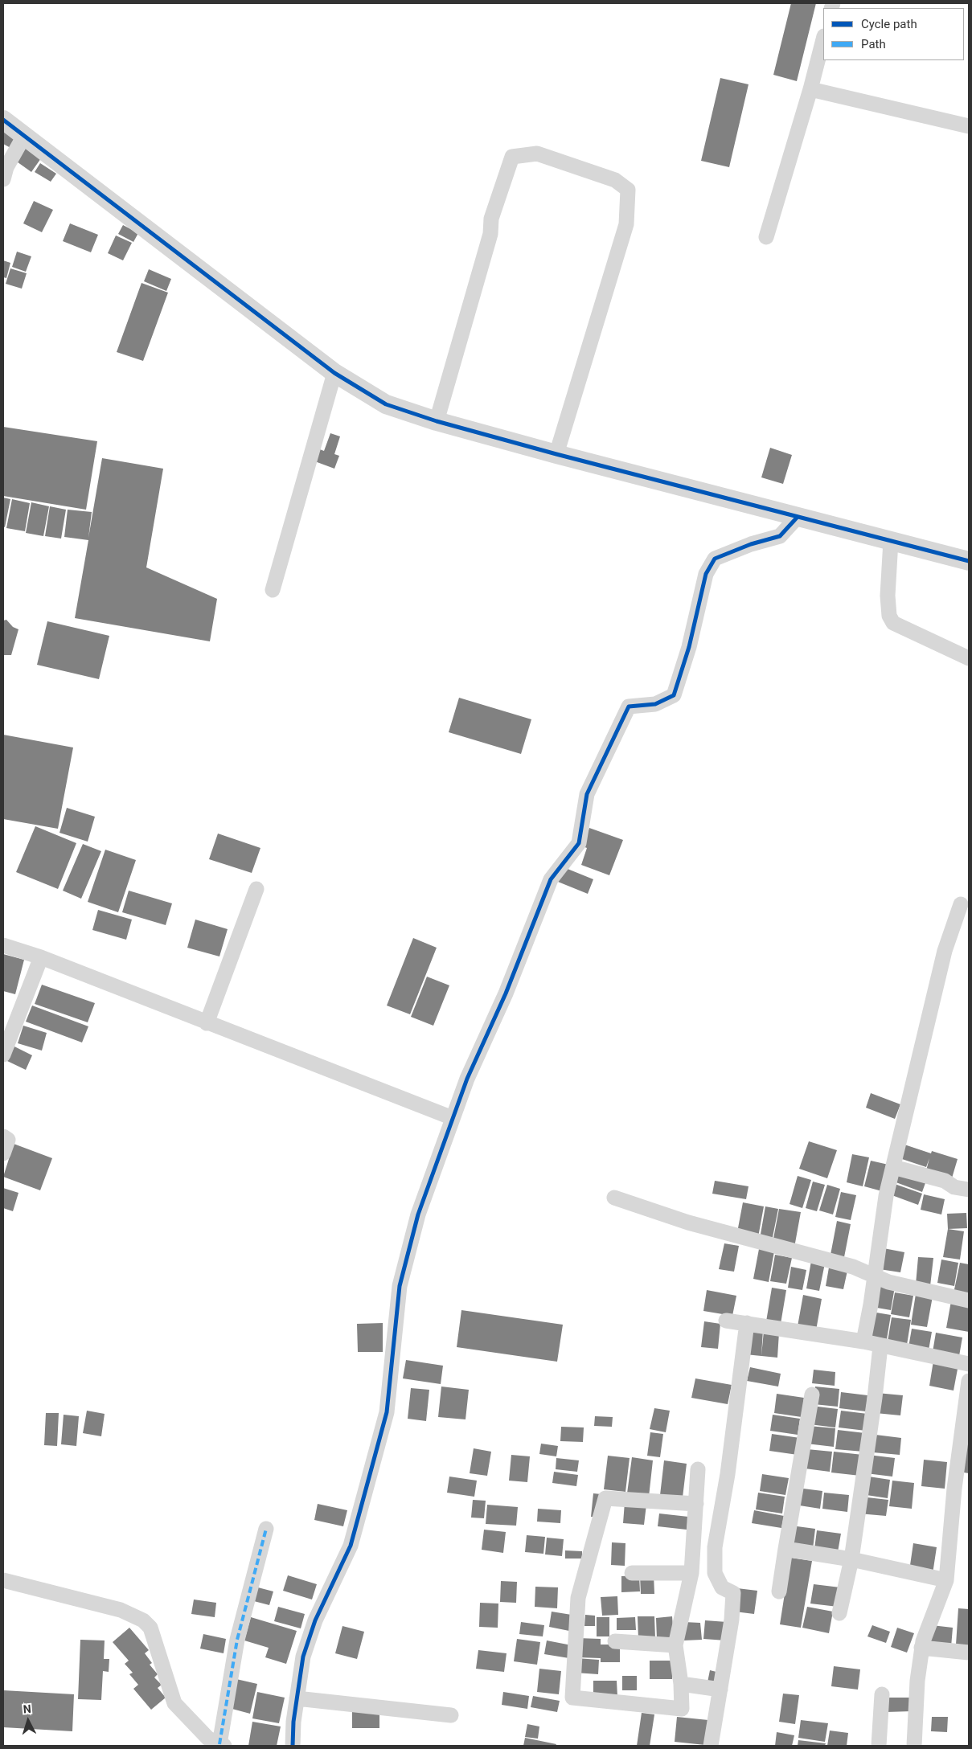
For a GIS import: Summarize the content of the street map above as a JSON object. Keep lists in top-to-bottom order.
{
  "legend": ["Cycle path", "Path"],
  "north": "top"
}
